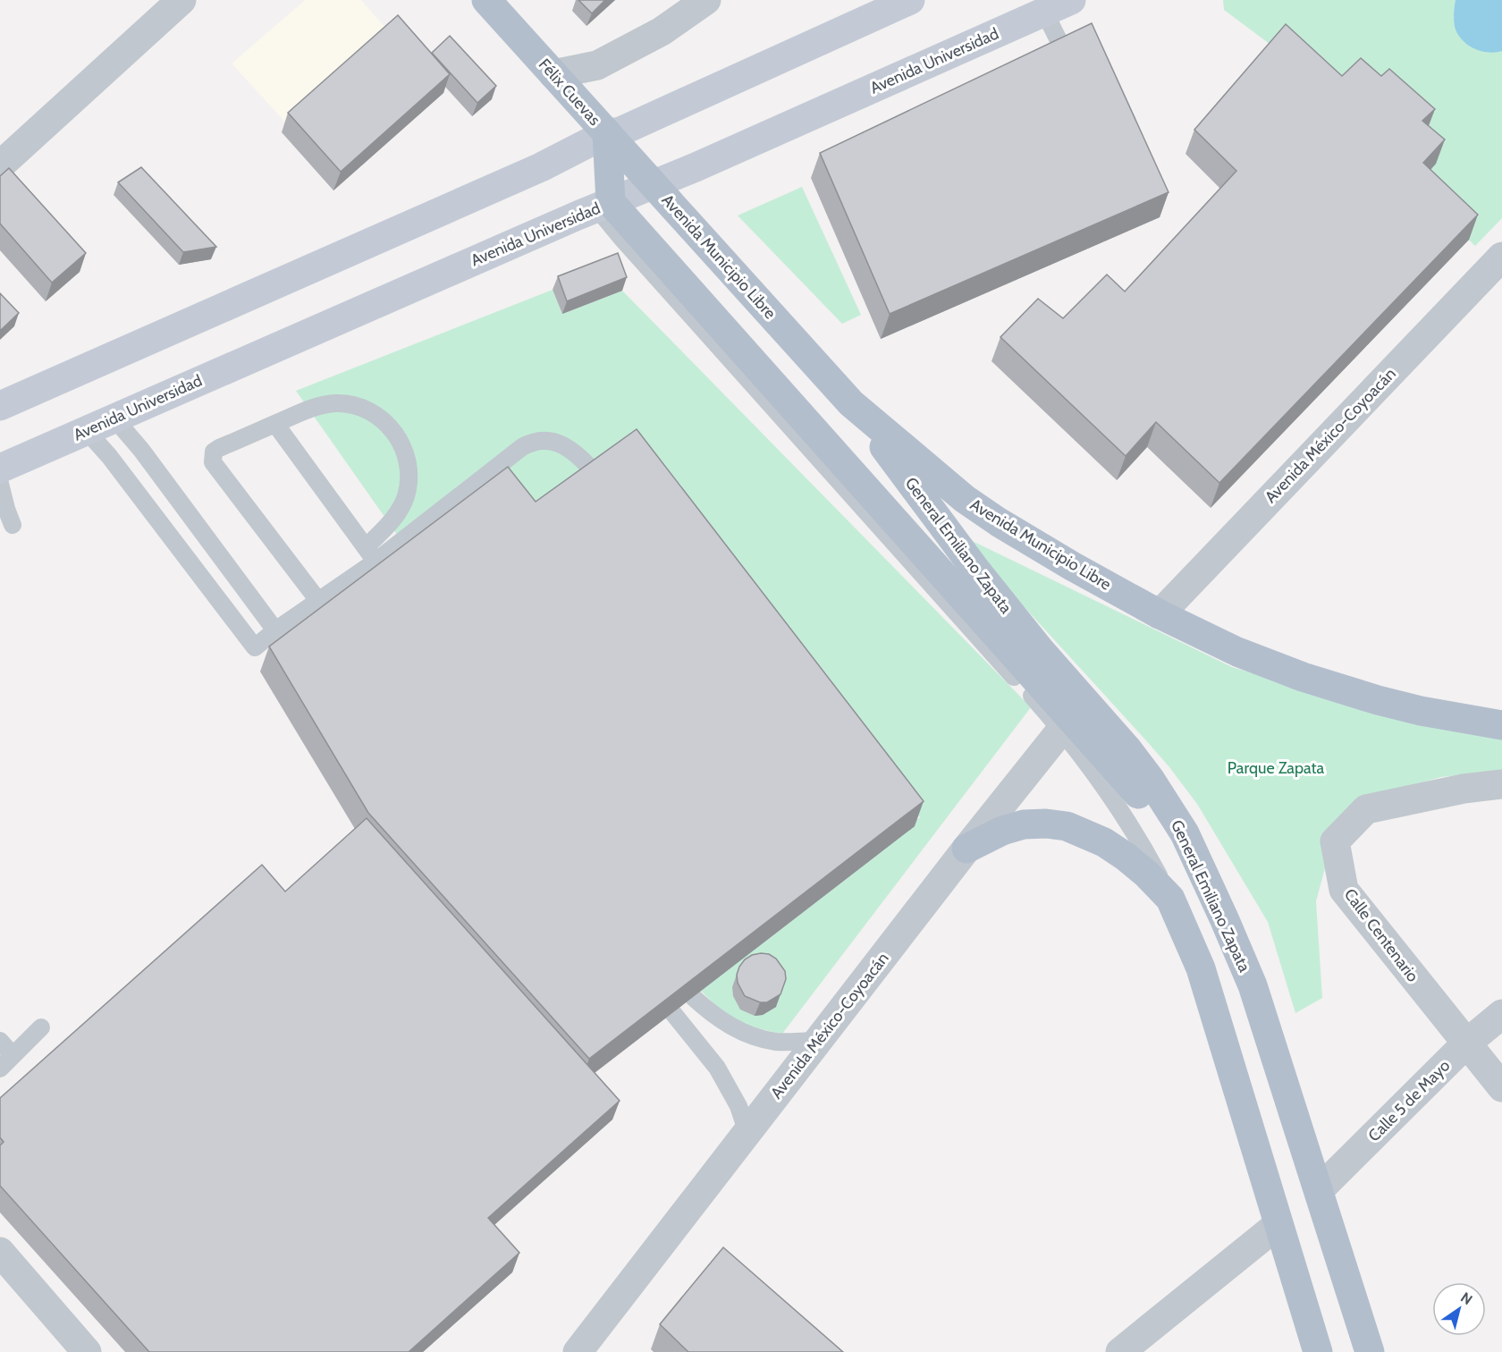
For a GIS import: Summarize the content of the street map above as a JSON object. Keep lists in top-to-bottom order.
{
  "streets": {
    "main road": [
      "Avenida Universidad",
      "Félix Cuevas",
      "Avenida Municipio Libre",
      "General Emiliano Zapata"
    ],
    "street": ["Avenida México-Coyoacán", "Calle Centenario", "Calle 5 de Mayo"]
  },
  "crossings": [
    ["Avenida Universidad", "Félix Cuevas"],
    ["Avenida Universidad", "Avenida Municipio Libre"],
    ["Félix Cuevas", "Avenida Municipio Libre"],
    ["Avenida Municipio Libre", "Avenida México-Coyoacán"],
    ["Avenida Municipio Libre", "General Emiliano Zapata"],
    ["Avenida México-Coyoacán", "General Emiliano Zapata"],
    ["General Emiliano Zapata", "Calle 5 de Mayo"],
    ["Calle Centenario", "Calle 5 de Mayo"]
  ],
  "parks": ["Parque Zapata"],
  "north": "top right"
}
